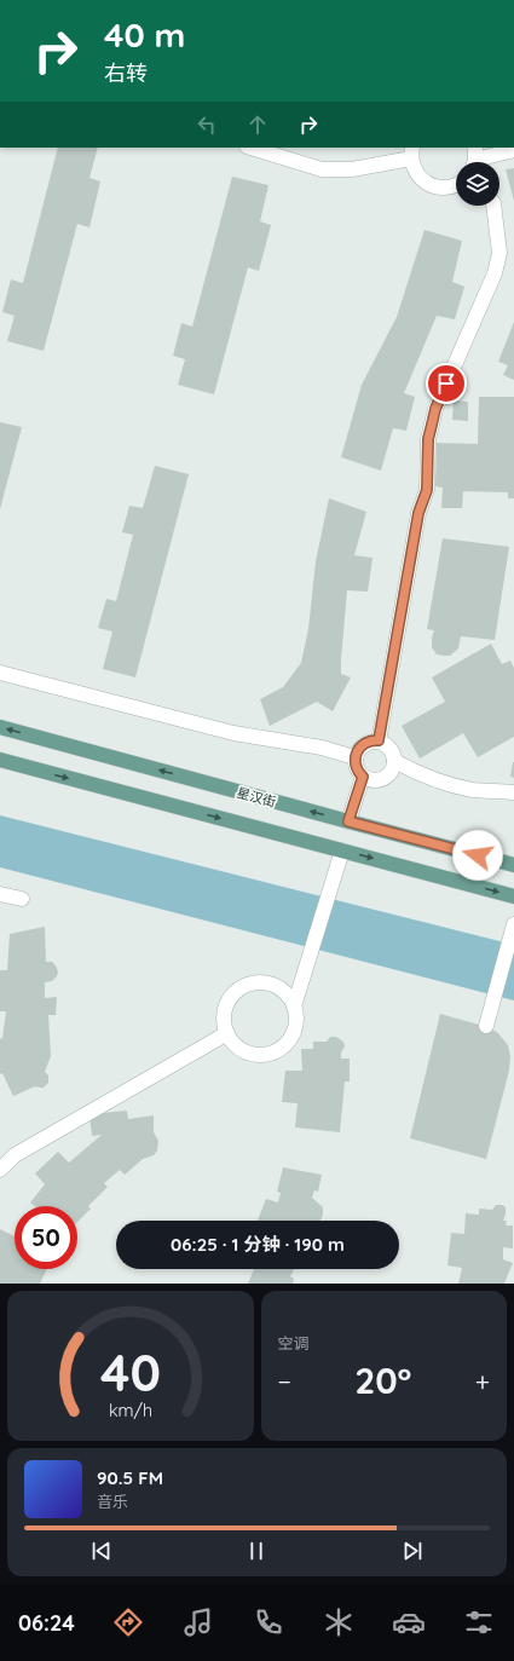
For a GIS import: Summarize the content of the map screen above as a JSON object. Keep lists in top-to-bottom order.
{
  "streets": {
    "main road": ["星汉街"]
  },
  "page": {
    "turn": ["40 m", "右转"],
    "limit": "50",
    "trip": "06:25 · 1 分钟 · 190 m",
    "tile": "空调",
    "heat": ["−", "20°", "+"],
    "song": ["90.5 FM", "音乐"],
    "tabs": "06:24",
    "gauge": ["40", "km/h"]
  }
}
